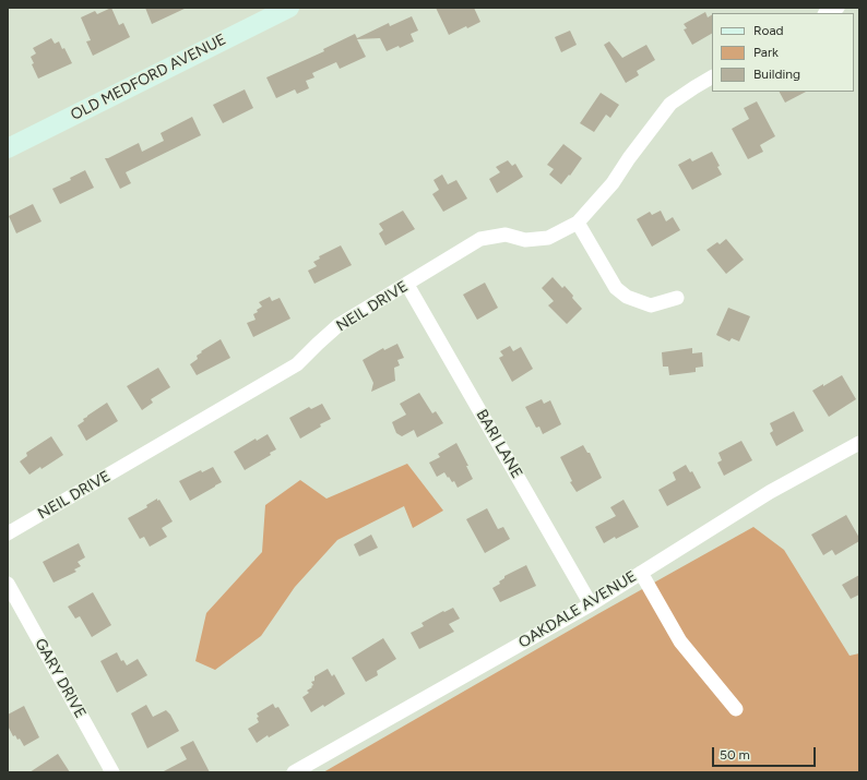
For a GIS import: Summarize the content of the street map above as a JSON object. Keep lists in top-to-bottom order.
{
  "streets": {
    "street": [
      "OLD MEDFORD AVENUE",
      "NEIL DRIVE",
      "BARI LANE",
      "OAKDALE AVENUE",
      "GARY DRIVE"
    ]
  },
  "crossings": [
    ["NEIL DRIVE", "BARI LANE"],
    ["BARI LANE", "OAKDALE AVENUE"]
  ],
  "legend": ["Road", "Park", "Building"],
  "scale_bar": "50 m"
}
